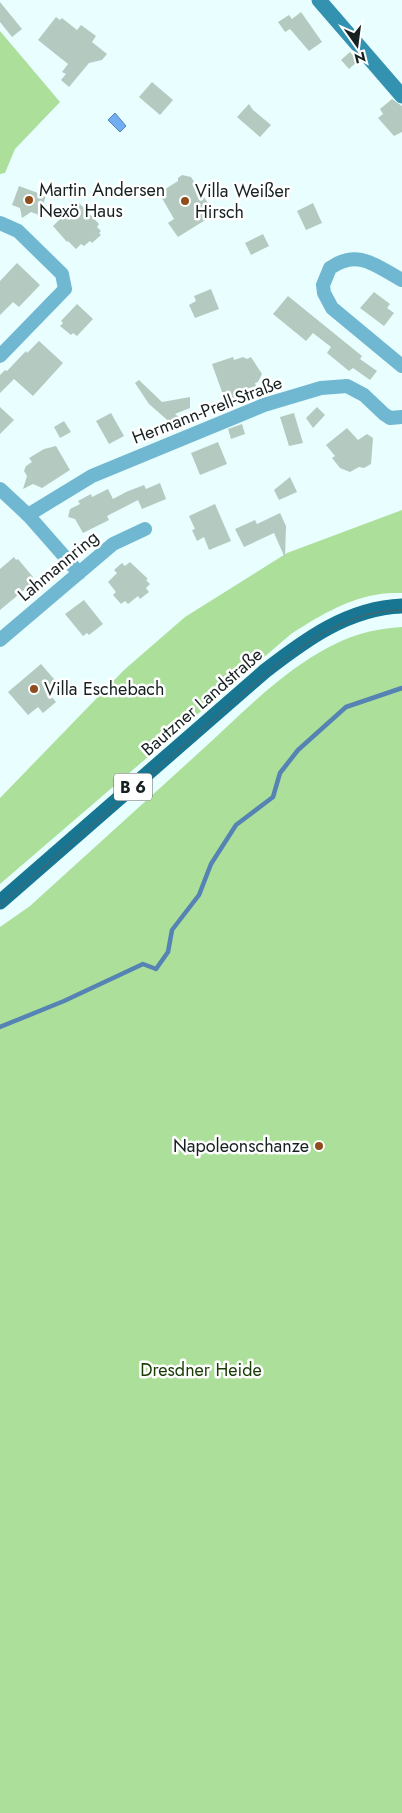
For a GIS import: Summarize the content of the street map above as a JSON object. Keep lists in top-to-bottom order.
{
  "streets": {
    "main road": ["Bautzner Landstraße", "B 6"],
    "street": ["Hermann-Prell-Straße", "Lahmannring"]
  },
  "parks": ["Dresdner Heide"],
  "places": [
    "Martin Andersen Nexö Haus",
    "Villa Weißer Hirsch",
    "Villa Eschebach",
    "Napoleonschanze"
  ],
  "north": "bottom"
}
